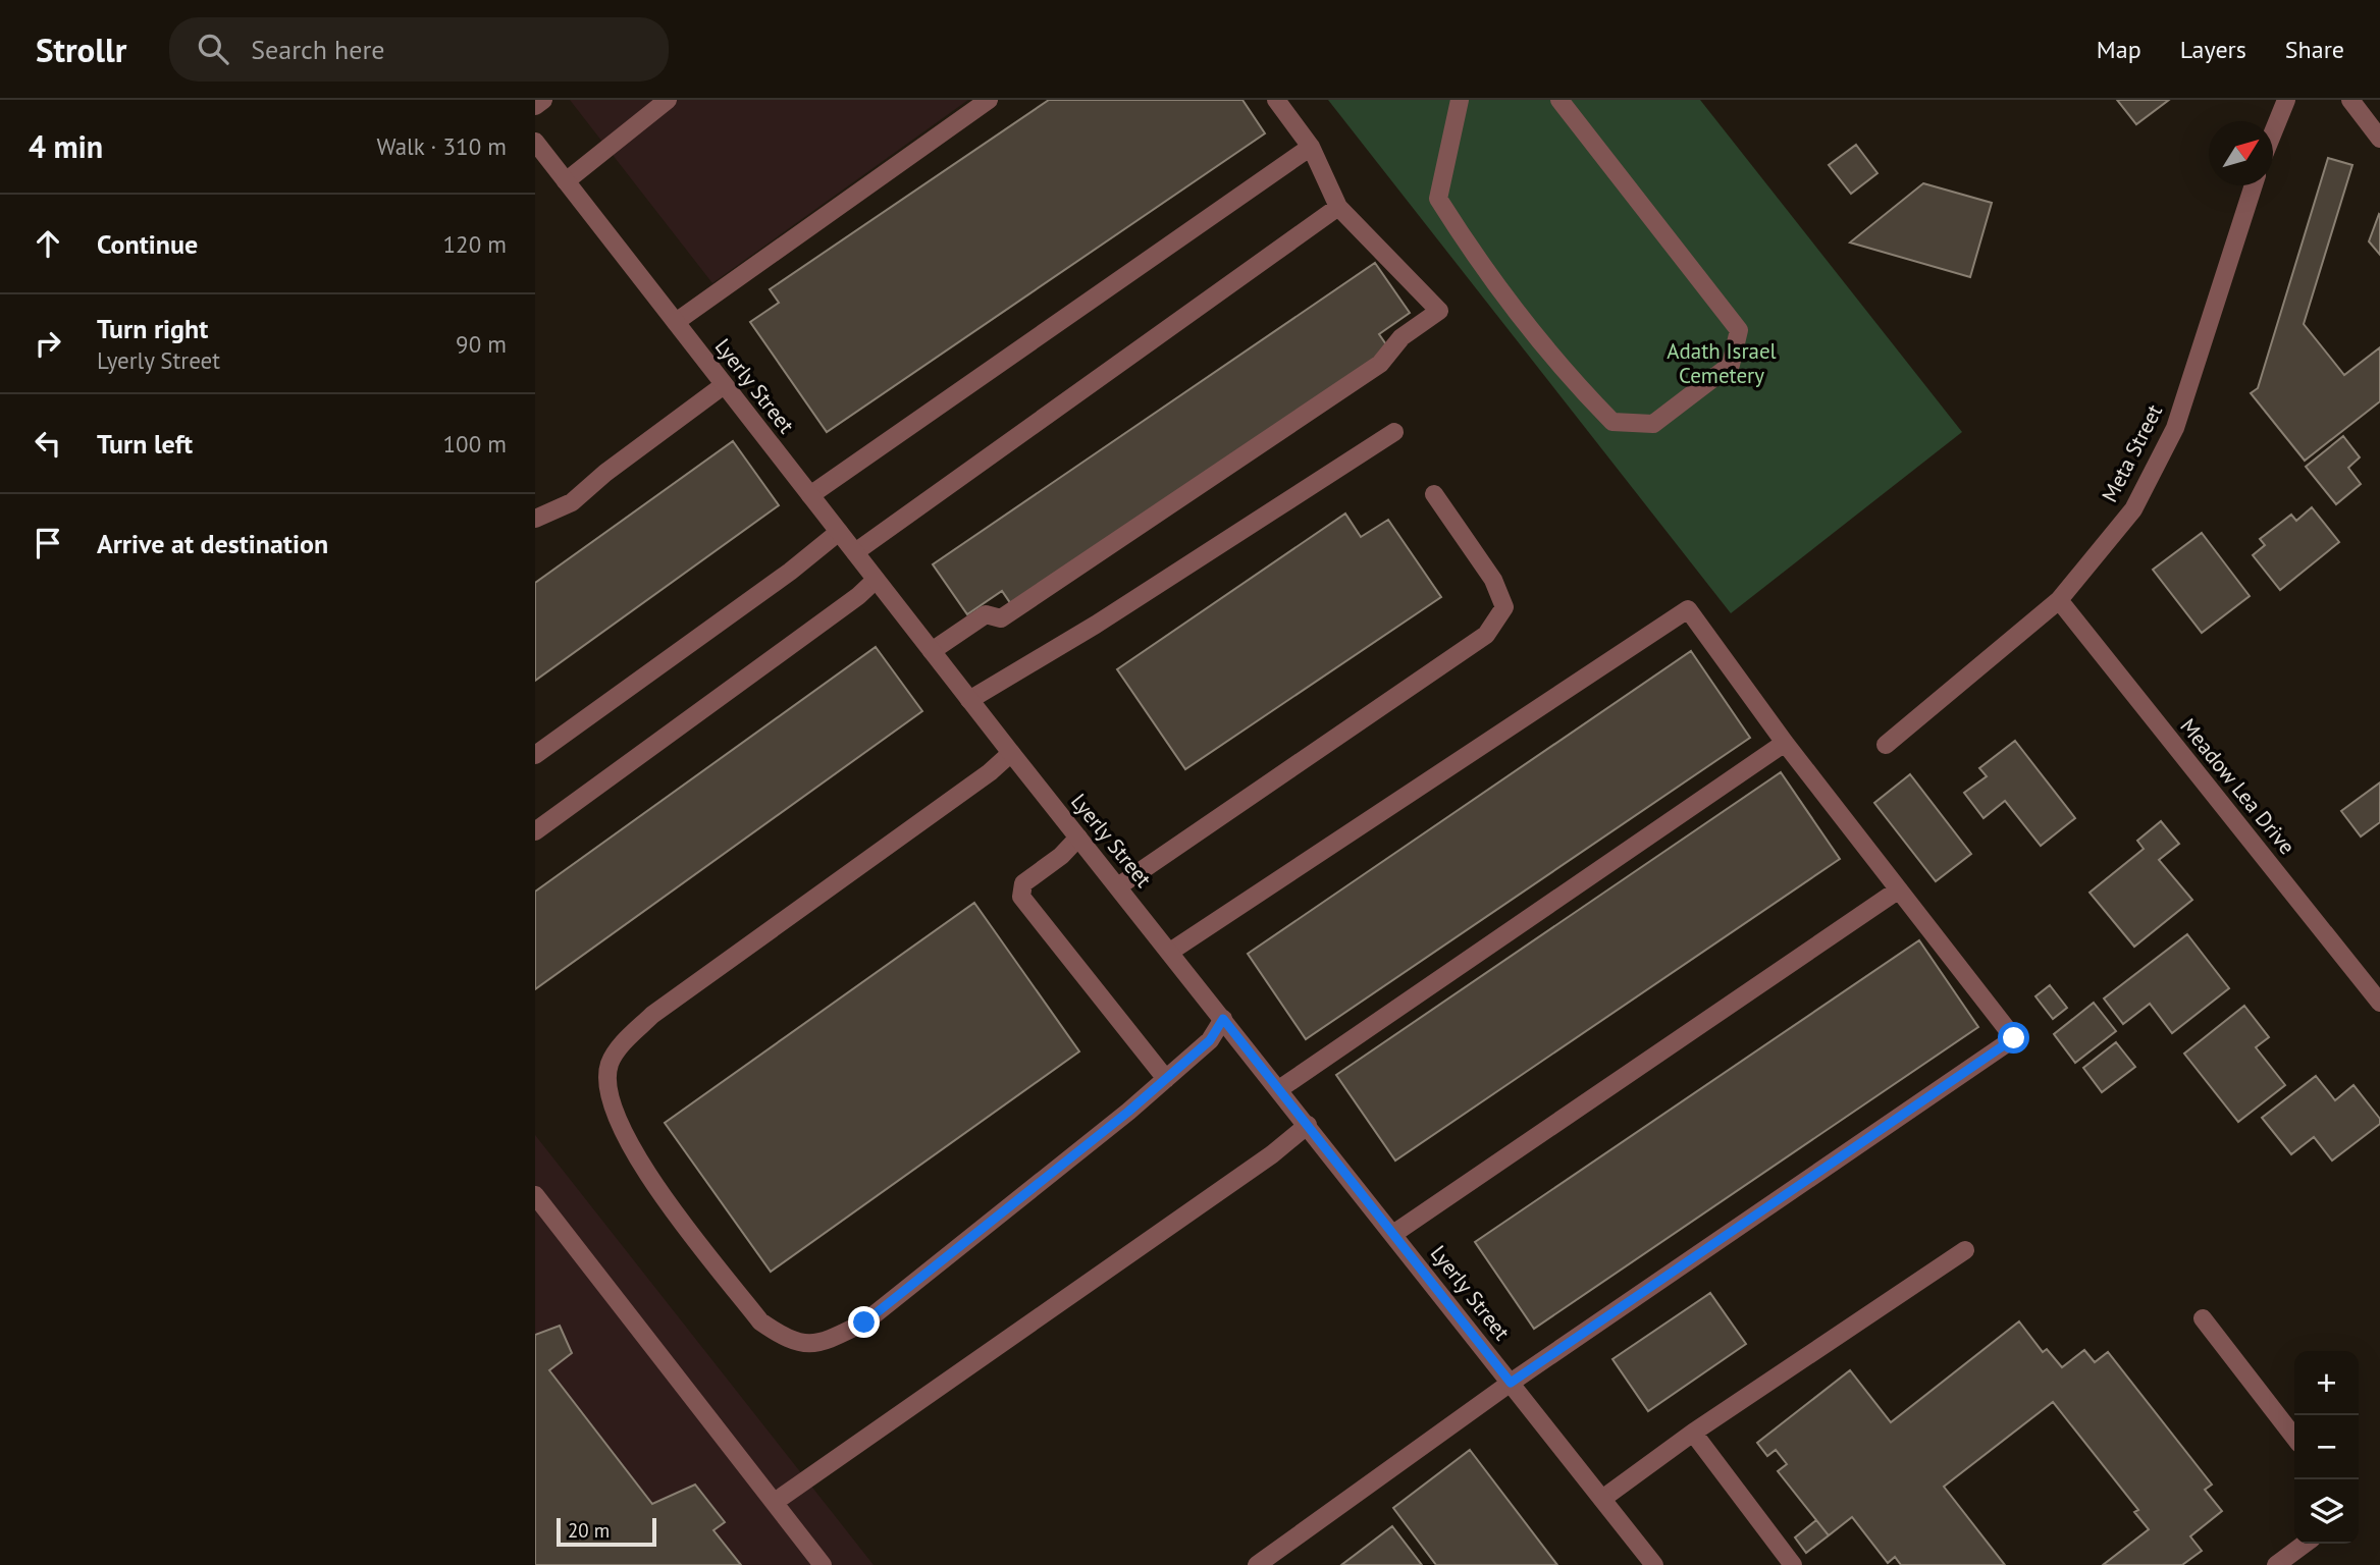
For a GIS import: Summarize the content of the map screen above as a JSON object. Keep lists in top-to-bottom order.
{
  "streets": {
    "street": ["Lyerly Street", "Meta Street", "Meadow Lea Drive"]
  },
  "crossings": [
    ["Meta Street", "Meadow Lea Drive"]
  ],
  "parks": ["Adath Israel Cemetery"],
  "scale_bar": "20 m",
  "north": "top right",
  "page": {
    "header": "Strollr",
    "search": "Search here",
    "nav": ["Map", "Layers", "Share"],
    "heading": ["4 min", "Walk · 310 m"],
    "list": [
      ["Continue", "120 m"],
      ["Turn right", "Lyerly Street", "90 m"],
      ["Turn left", "100 m"],
      "Arrive at destination"
    ],
    "map_buttons": ["+", "−"],
    "scale": "20 m"
  }
}
